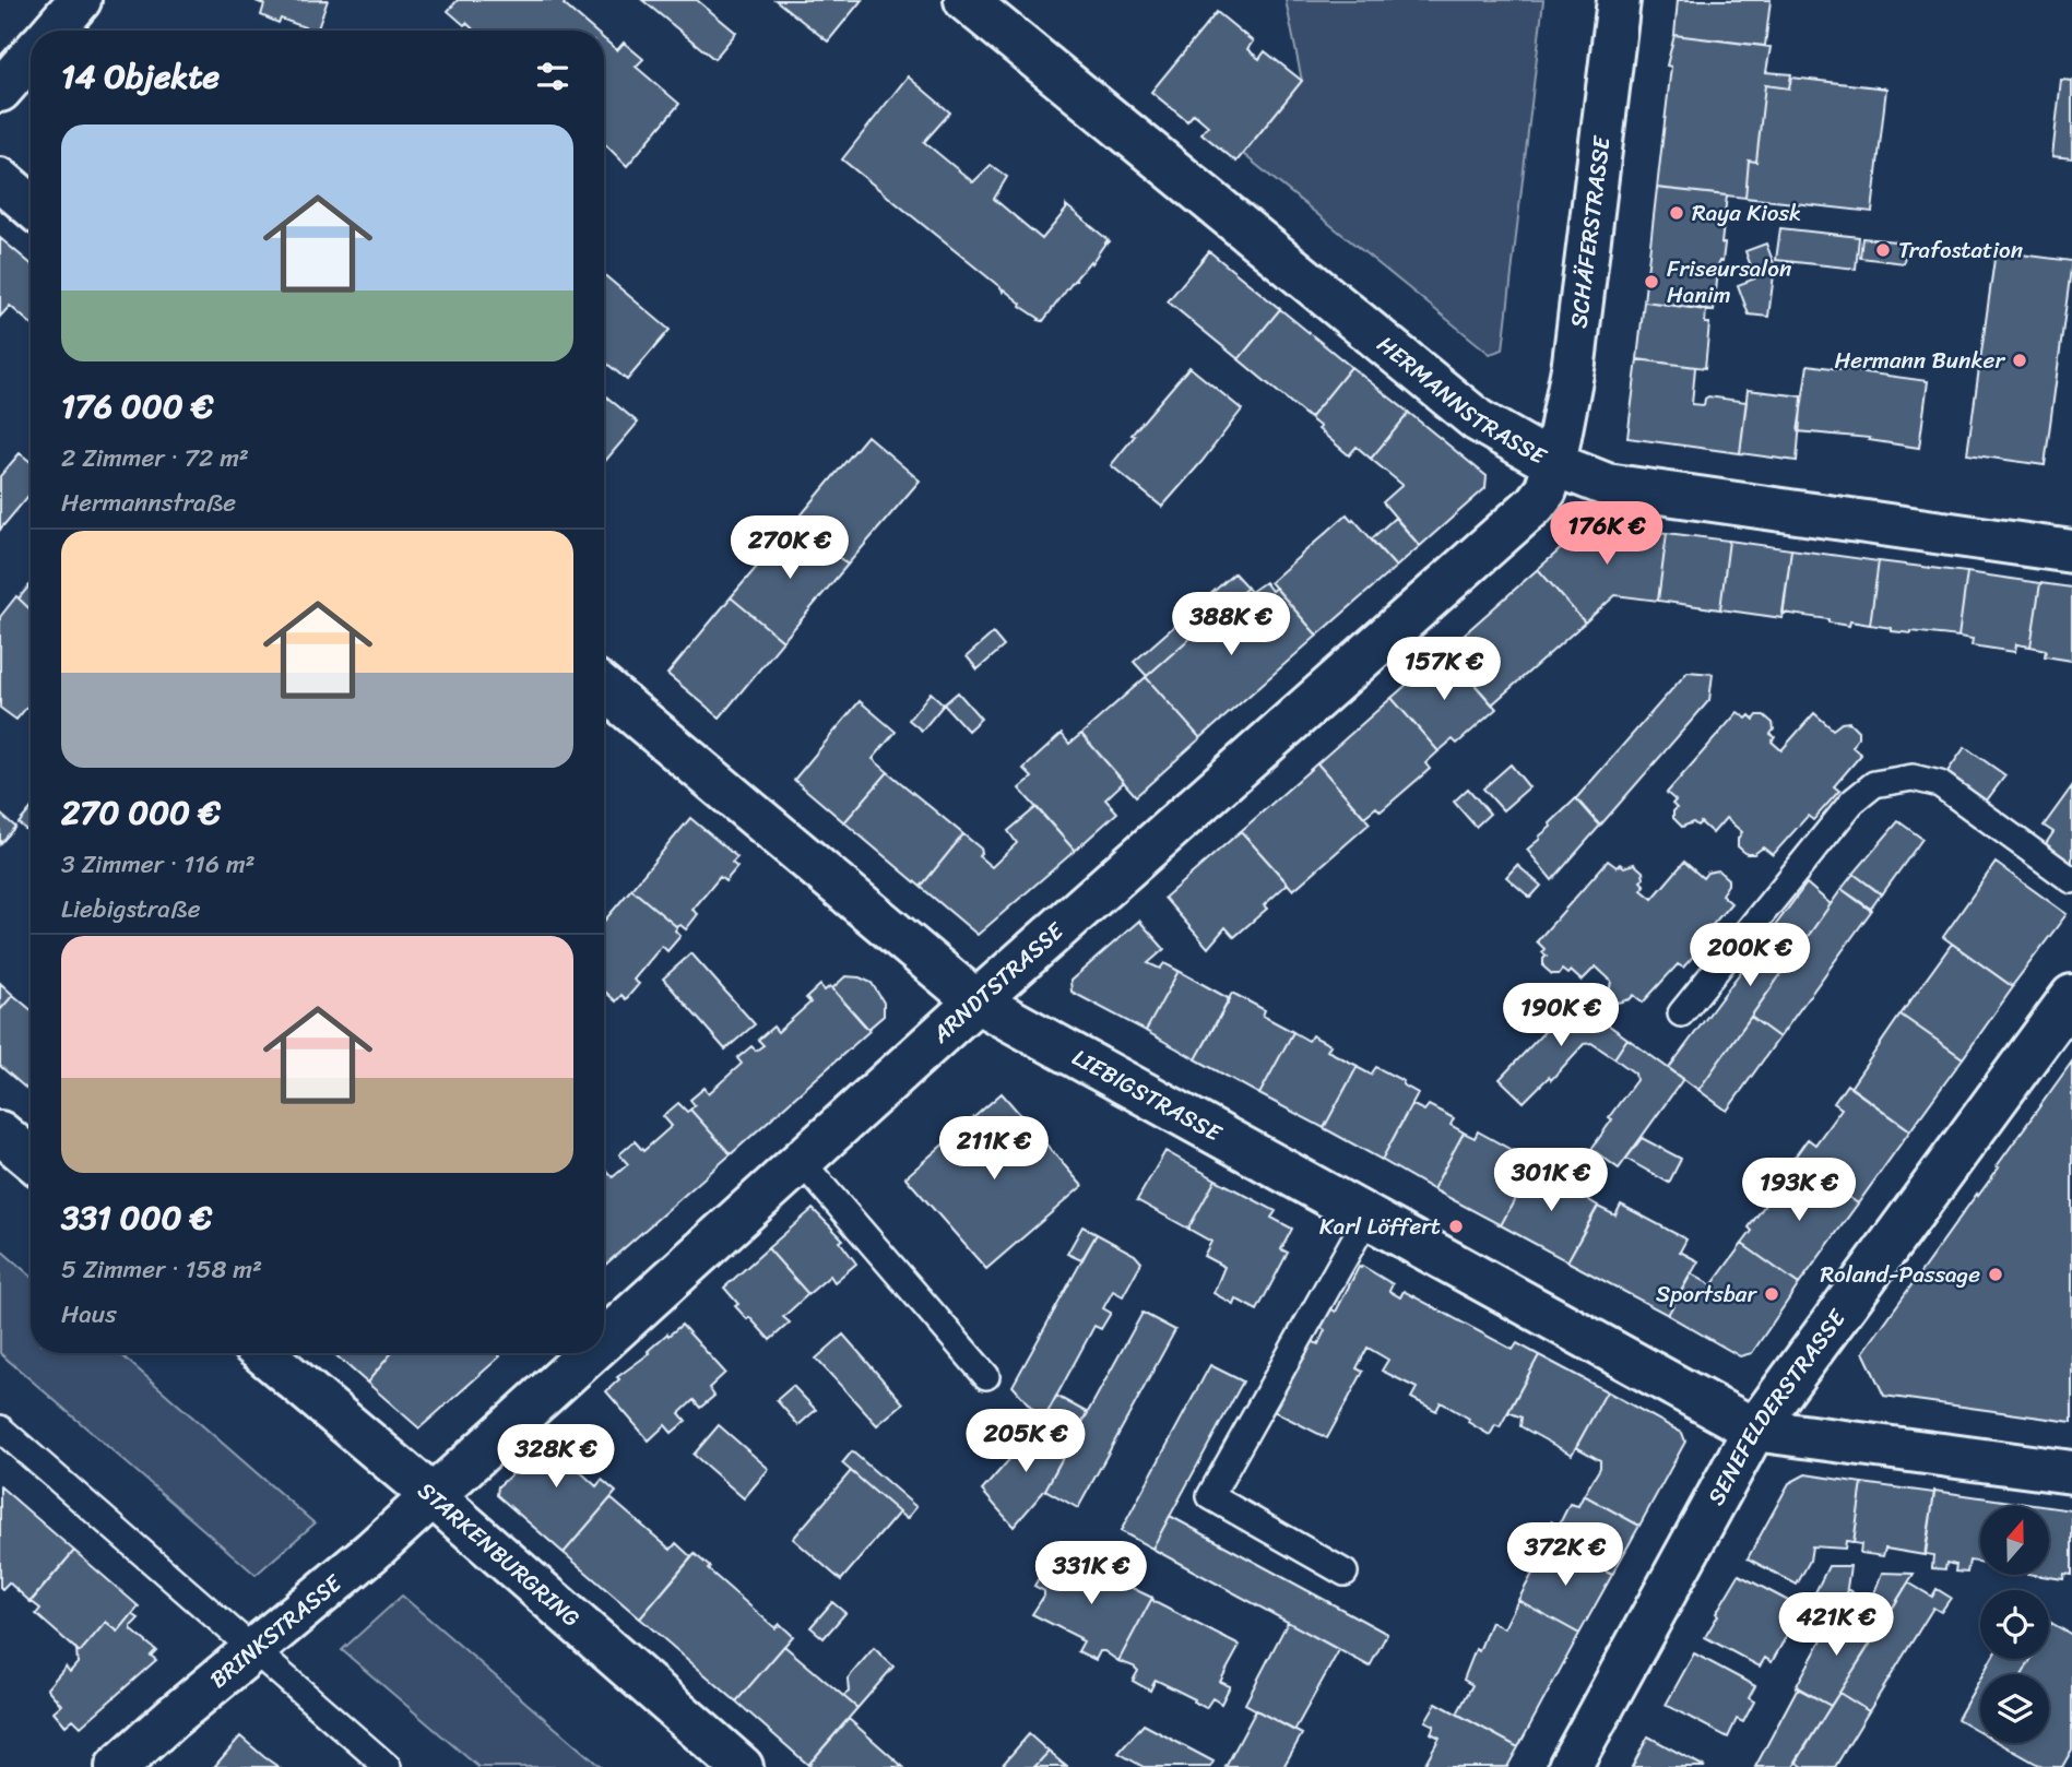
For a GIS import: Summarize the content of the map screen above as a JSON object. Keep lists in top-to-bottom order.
{
  "streets": {
    "street": [
      "SCHÄFERSTRASSE",
      "HERMANNSTRASSE",
      "ARNDTSTRASSE",
      "LIEBIGSTRASSE",
      "SENEFELDERSTRASSE",
      "STARKENBURGRING",
      "BRINKSTRASSE"
    ]
  },
  "crossings": [
    ["SCHÄFERSTRASSE", "HERMANNSTRASSE"],
    ["SCHÄFERSTRASSE", "ARNDTSTRASSE"],
    ["HERMANNSTRASSE", "ARNDTSTRASSE"],
    ["ARNDTSTRASSE", "LIEBIGSTRASSE"],
    ["ARNDTSTRASSE", "STARKENBURGRING"],
    ["ARNDTSTRASSE", "BRINKSTRASSE"],
    ["LIEBIGSTRASSE", "SENEFELDERSTRASSE"],
    ["STARKENBURGRING", "BRINKSTRASSE"]
  ],
  "places": [
    "Raya Kiosk",
    "Trafostation",
    "Friseursalon Hanim",
    "Hermann Bunker",
    "Karl Löffert",
    "Roland-Passage",
    "Sportsbar"
  ],
  "north": "top",
  "page": {
    "heading": "14 Objekte",
    "list": [
      {
        "name": "176 000 €",
        "note": "2 Zimmer · 72 m² · Hermannstraße"
      },
      {
        "name": "270 000 €",
        "note": "3 Zimmer · 116 m² · Liebigstraße"
      },
      {
        "name": "331 000 €",
        "note": "5 Zimmer · 158 m² · Haus"
      }
    ],
    "price": [
      "176K €",
      "270K €",
      "388K €",
      "157K €",
      "200K €",
      "190K €",
      "211K €",
      "301K €",
      "193K €",
      "205K €",
      "328K €",
      "372K €",
      "331K €",
      "421K €"
    ]
  }
}
